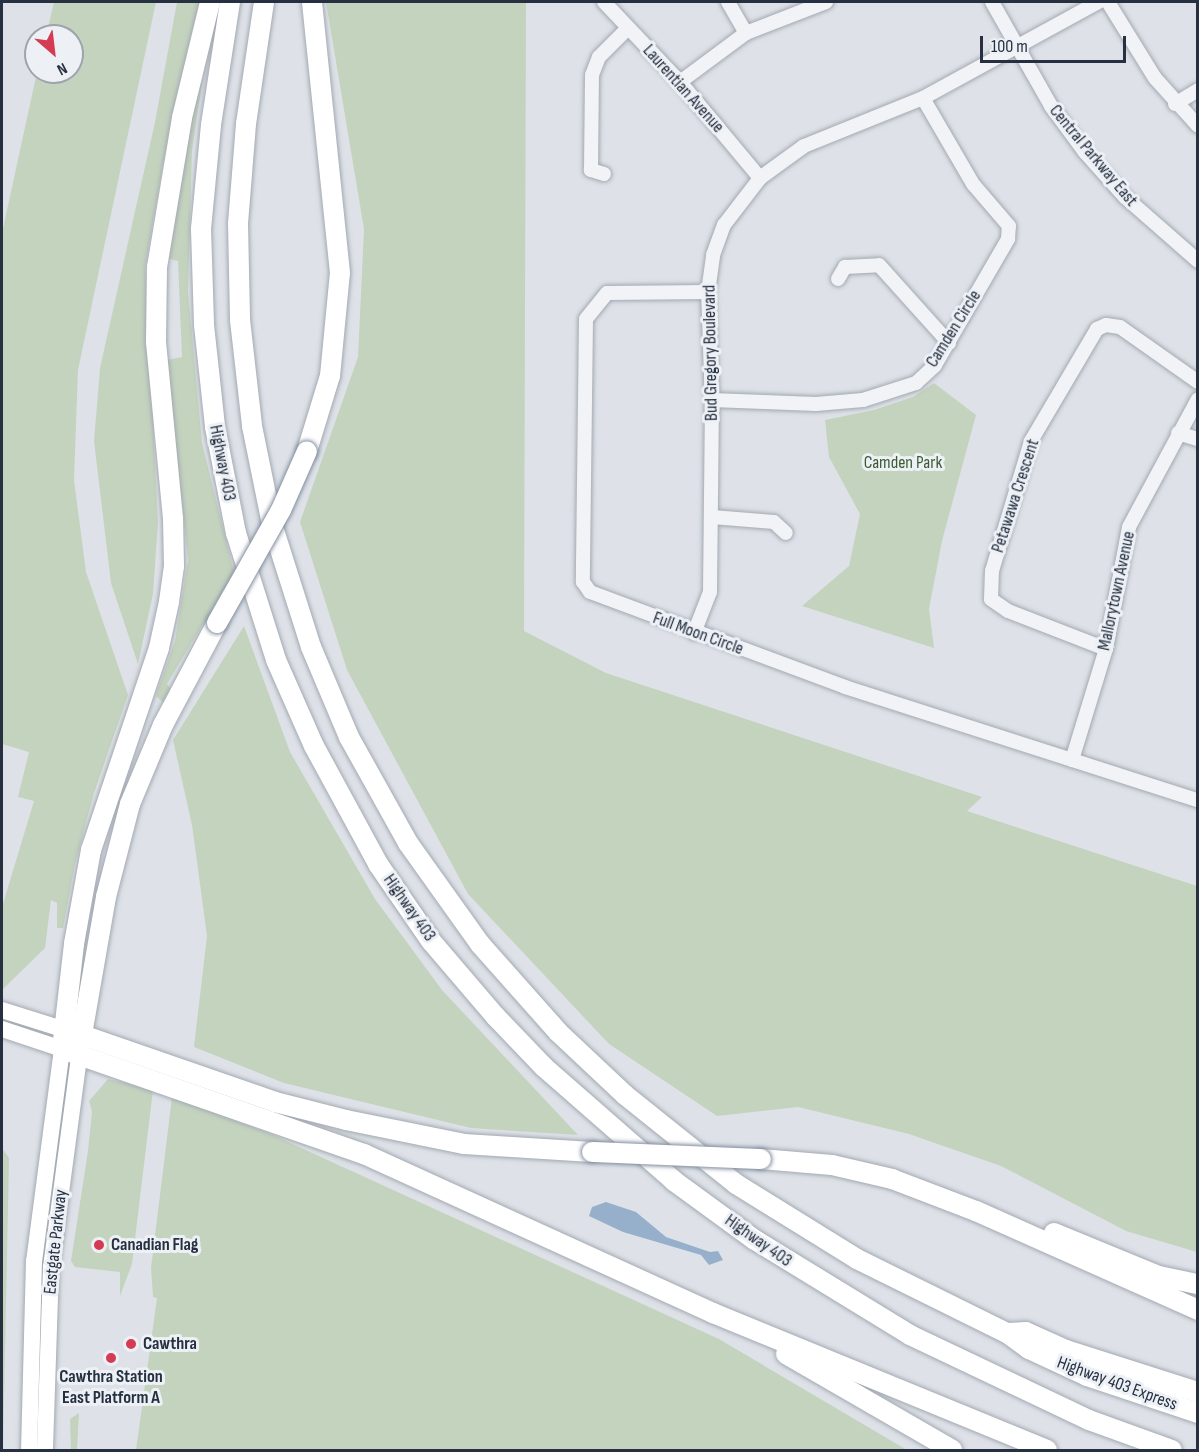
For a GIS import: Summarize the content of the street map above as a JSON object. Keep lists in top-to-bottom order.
{
  "streets": {
    "highway": ["Highway 403", "Highway 403 Express"],
    "main road": ["Eastgate Parkway"],
    "street": [
      "Laurentian Avenue",
      "Central Parkway East",
      "Camden Circle",
      "Bud Gregory Boulevard",
      "Petawawa Crescent",
      "Mallorytown Avenue",
      "Full Moon Circle"
    ]
  },
  "crossings": [
    ["Laurentian Avenue", "Bud Gregory Boulevard"],
    ["Central Parkway East", "Bud Gregory Boulevard"],
    ["Camden Circle", "Bud Gregory Boulevard"],
    ["Bud Gregory Boulevard", "Full Moon Circle"],
    ["Highway 403", "Highway 403 Express"],
    ["Petawawa Crescent", "Mallorytown Avenue"],
    ["Mallorytown Avenue", "Full Moon Circle"]
  ],
  "parks": ["Camden Park"],
  "places": ["Canadian Flag", "Cawthra", "Cawthra Station East Platform A"],
  "scale_bar": "100 m",
  "north": "bottom right"
}
